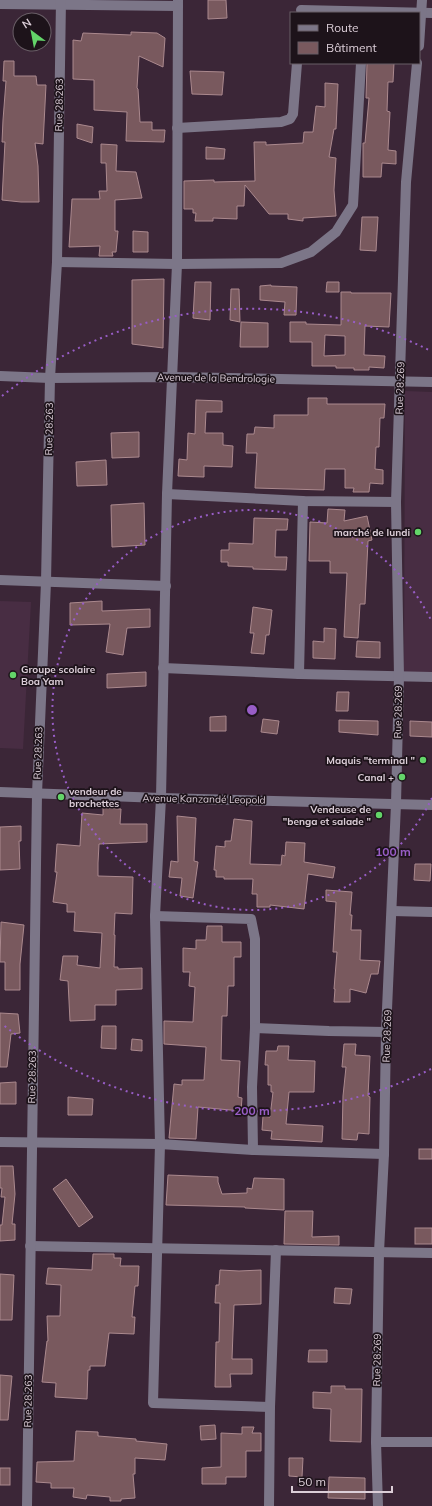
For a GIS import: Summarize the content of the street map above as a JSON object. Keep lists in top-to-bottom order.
{
  "streets": {
    "street": [
      "Rue 28.263",
      "Avenue de la Bendrologie",
      "Rue 28.269",
      "Avenue Kanzandé Leopold"
    ]
  },
  "crossings": [
    ["Rue 28.263", "Avenue de la Bendrologie"],
    ["Rue 28.263", "Avenue Kanzandé Leopold"],
    ["Avenue de la Bendrologie", "Rue 28.269"],
    ["Rue 28.269", "Avenue Kanzandé Leopold"]
  ],
  "places": [
    "marché de lundi",
    "Groupe scolaire Boa Yam",
    "Maquis \"terminal \"",
    "Canal +",
    "vendeur de brochettes",
    "Vendeuse de \"benga et salade \""
  ],
  "legend": ["Route", "Bâtiment"],
  "scale_bar": "50 m",
  "north": "top left",
  "rings": ["100 m", "200 m"]
}
